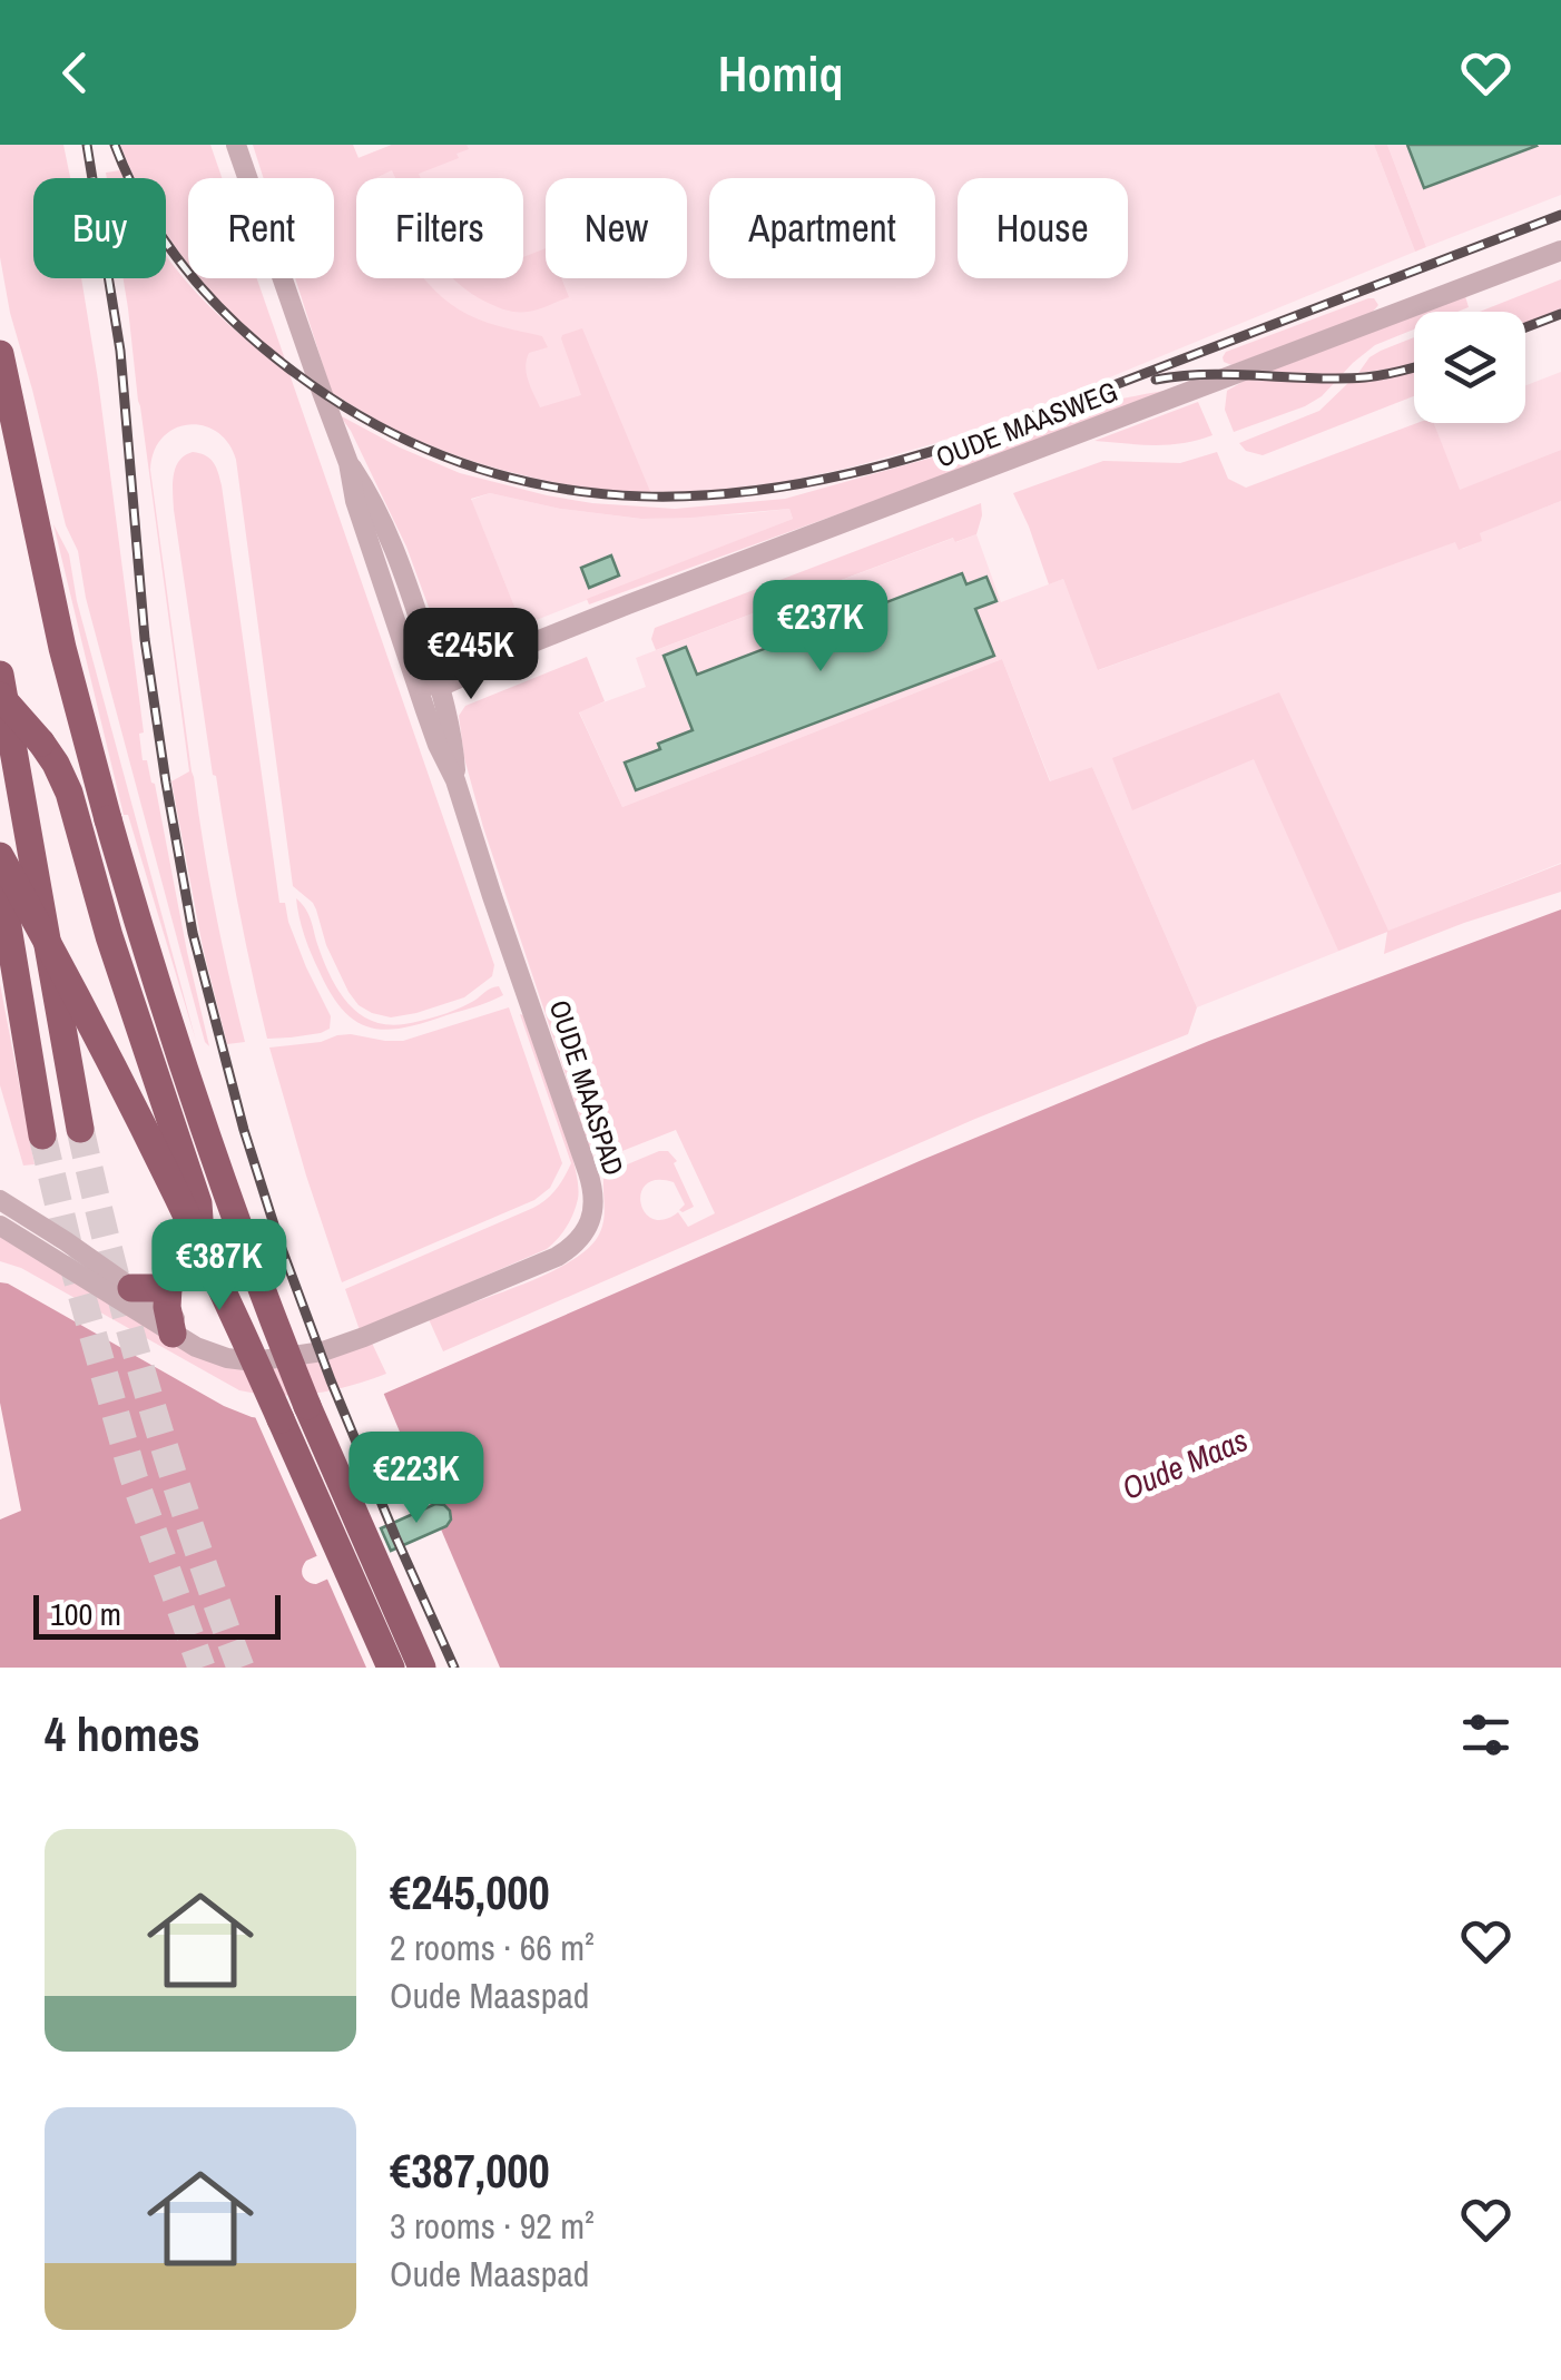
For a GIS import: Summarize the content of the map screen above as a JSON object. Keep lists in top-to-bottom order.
{
  "streets": {
    "street": ["OUDE MAASWEG", "OUDE MAASPAD"]
  },
  "crossings": [
    ["OUDE MAASWEG", "OUDE MAASPAD"]
  ],
  "water": ["Oude Maas"],
  "scale_bar": "100 m",
  "page": {
    "header": "Homiq",
    "chip": [
      "Buy",
      "Rent",
      "Filters",
      "New",
      "Apartment",
      "House"
    ],
    "price": [
      "€237K",
      "€245K",
      "€387K",
      "€223K"
    ],
    "scale": "100 m",
    "heading": "4 homes",
    "list": [
      {
        "name": "€245,000",
        "note": "2 rooms · 66 m² · Oude Maaspad"
      },
      {
        "name": "€387,000",
        "note": "3 rooms · 92 m² · Oude Maaspad"
      }
    ]
  }
}
